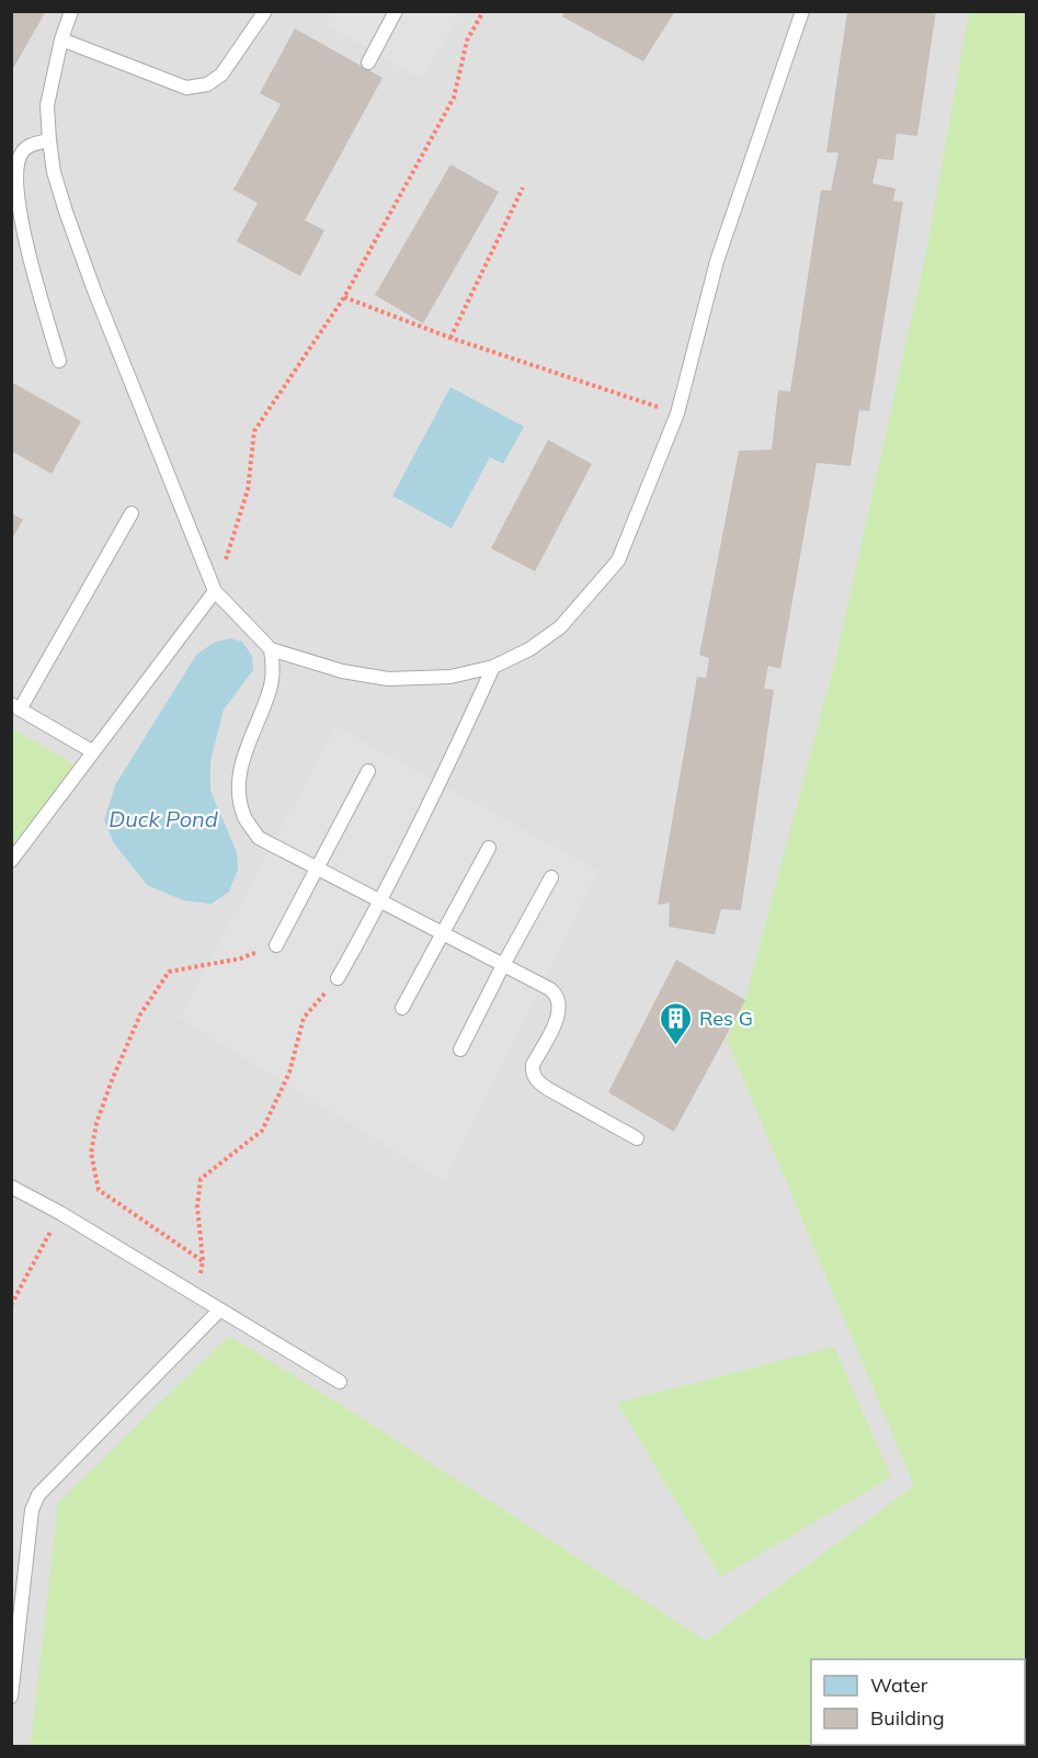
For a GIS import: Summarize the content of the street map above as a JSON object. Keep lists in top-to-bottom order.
{
  "water": ["Duck Pond"],
  "places": {
    "building": ["Res G"]
  },
  "legend": ["Water", "Building"]
}
